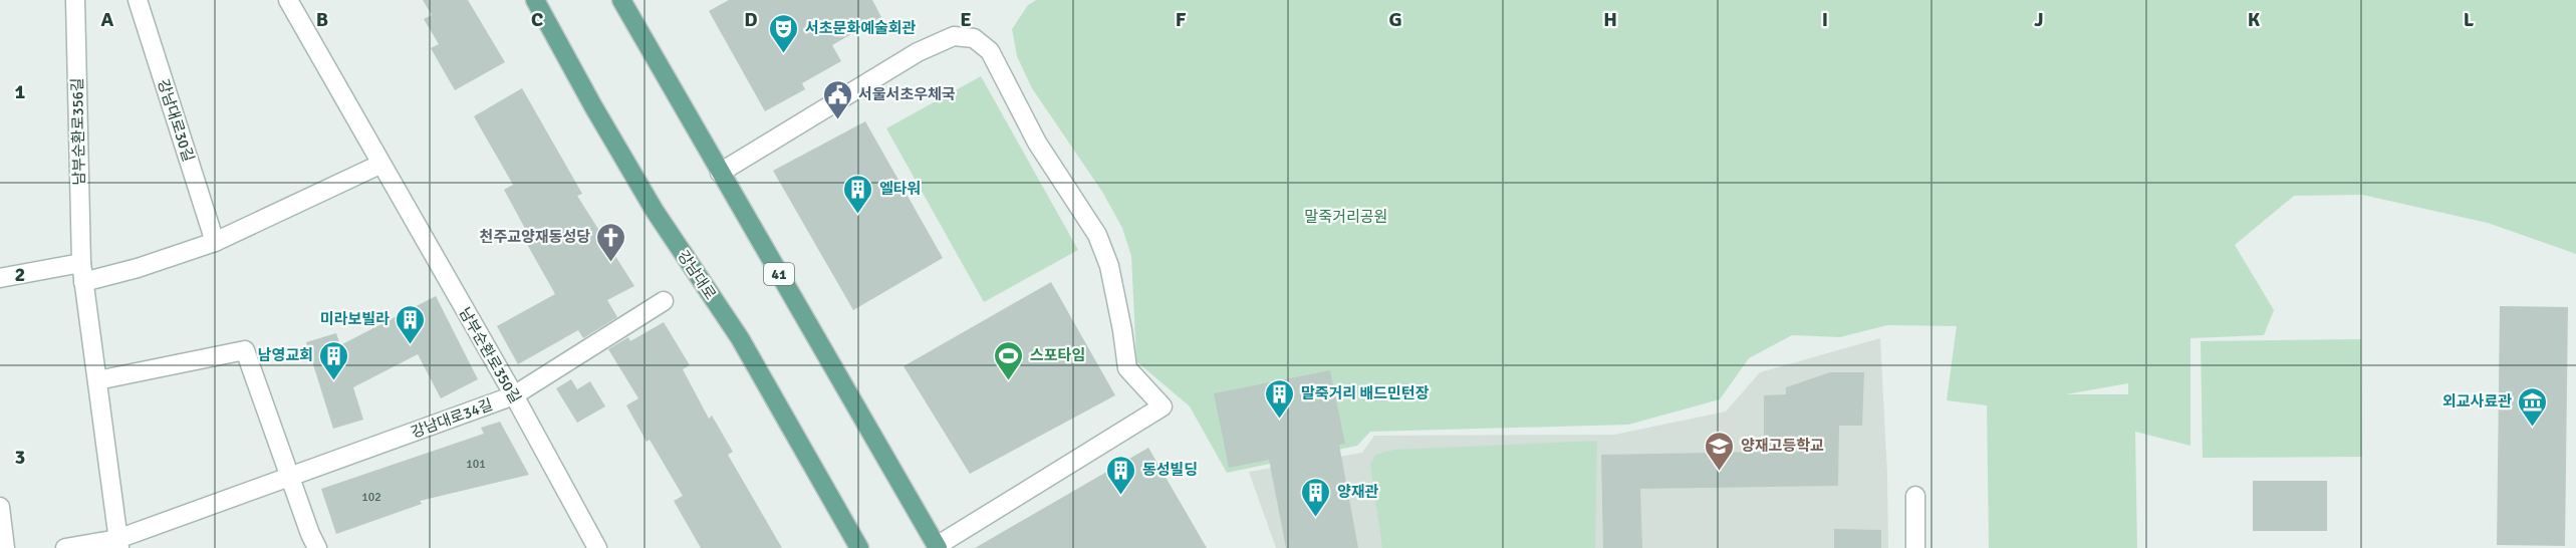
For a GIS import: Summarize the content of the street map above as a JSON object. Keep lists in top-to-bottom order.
{
  "streets": {
    "main road": ["41", "강남대로"],
    "street": [
      "강남대로30길",
      "남부순환로356길",
      "남부순환로350길",
      "강남대로34길"
    ]
  },
  "crossings": [
    ["남부순환로356길", "강남대로34길"],
    ["남부순환로350길", "강남대로34길"]
  ],
  "parks": ["말죽거리공원"],
  "places": {
    "theatre": ["서초문화예술회관"],
    "public building": ["서울서초우체국"],
    "building": [
      "엘타워",
      "미라보빌라",
      "남영교회",
      "말죽거리 배드민턴장",
      "동성빌딩",
      "양재관"
    ],
    "church": ["천주교양재동성당"],
    "sports": ["스포타임"],
    "museum": ["외교사료관"],
    "school or university": ["양재고등학교"]
  },
  "house_numbers": ["101", "102"],
  "grid": {
    "columns": [
      "A",
      "B",
      "C",
      "D",
      "E",
      "F",
      "G",
      "H",
      "I",
      "J",
      "K",
      "L"
    ],
    "rows": ["1", "2", "3"]
  }
}
